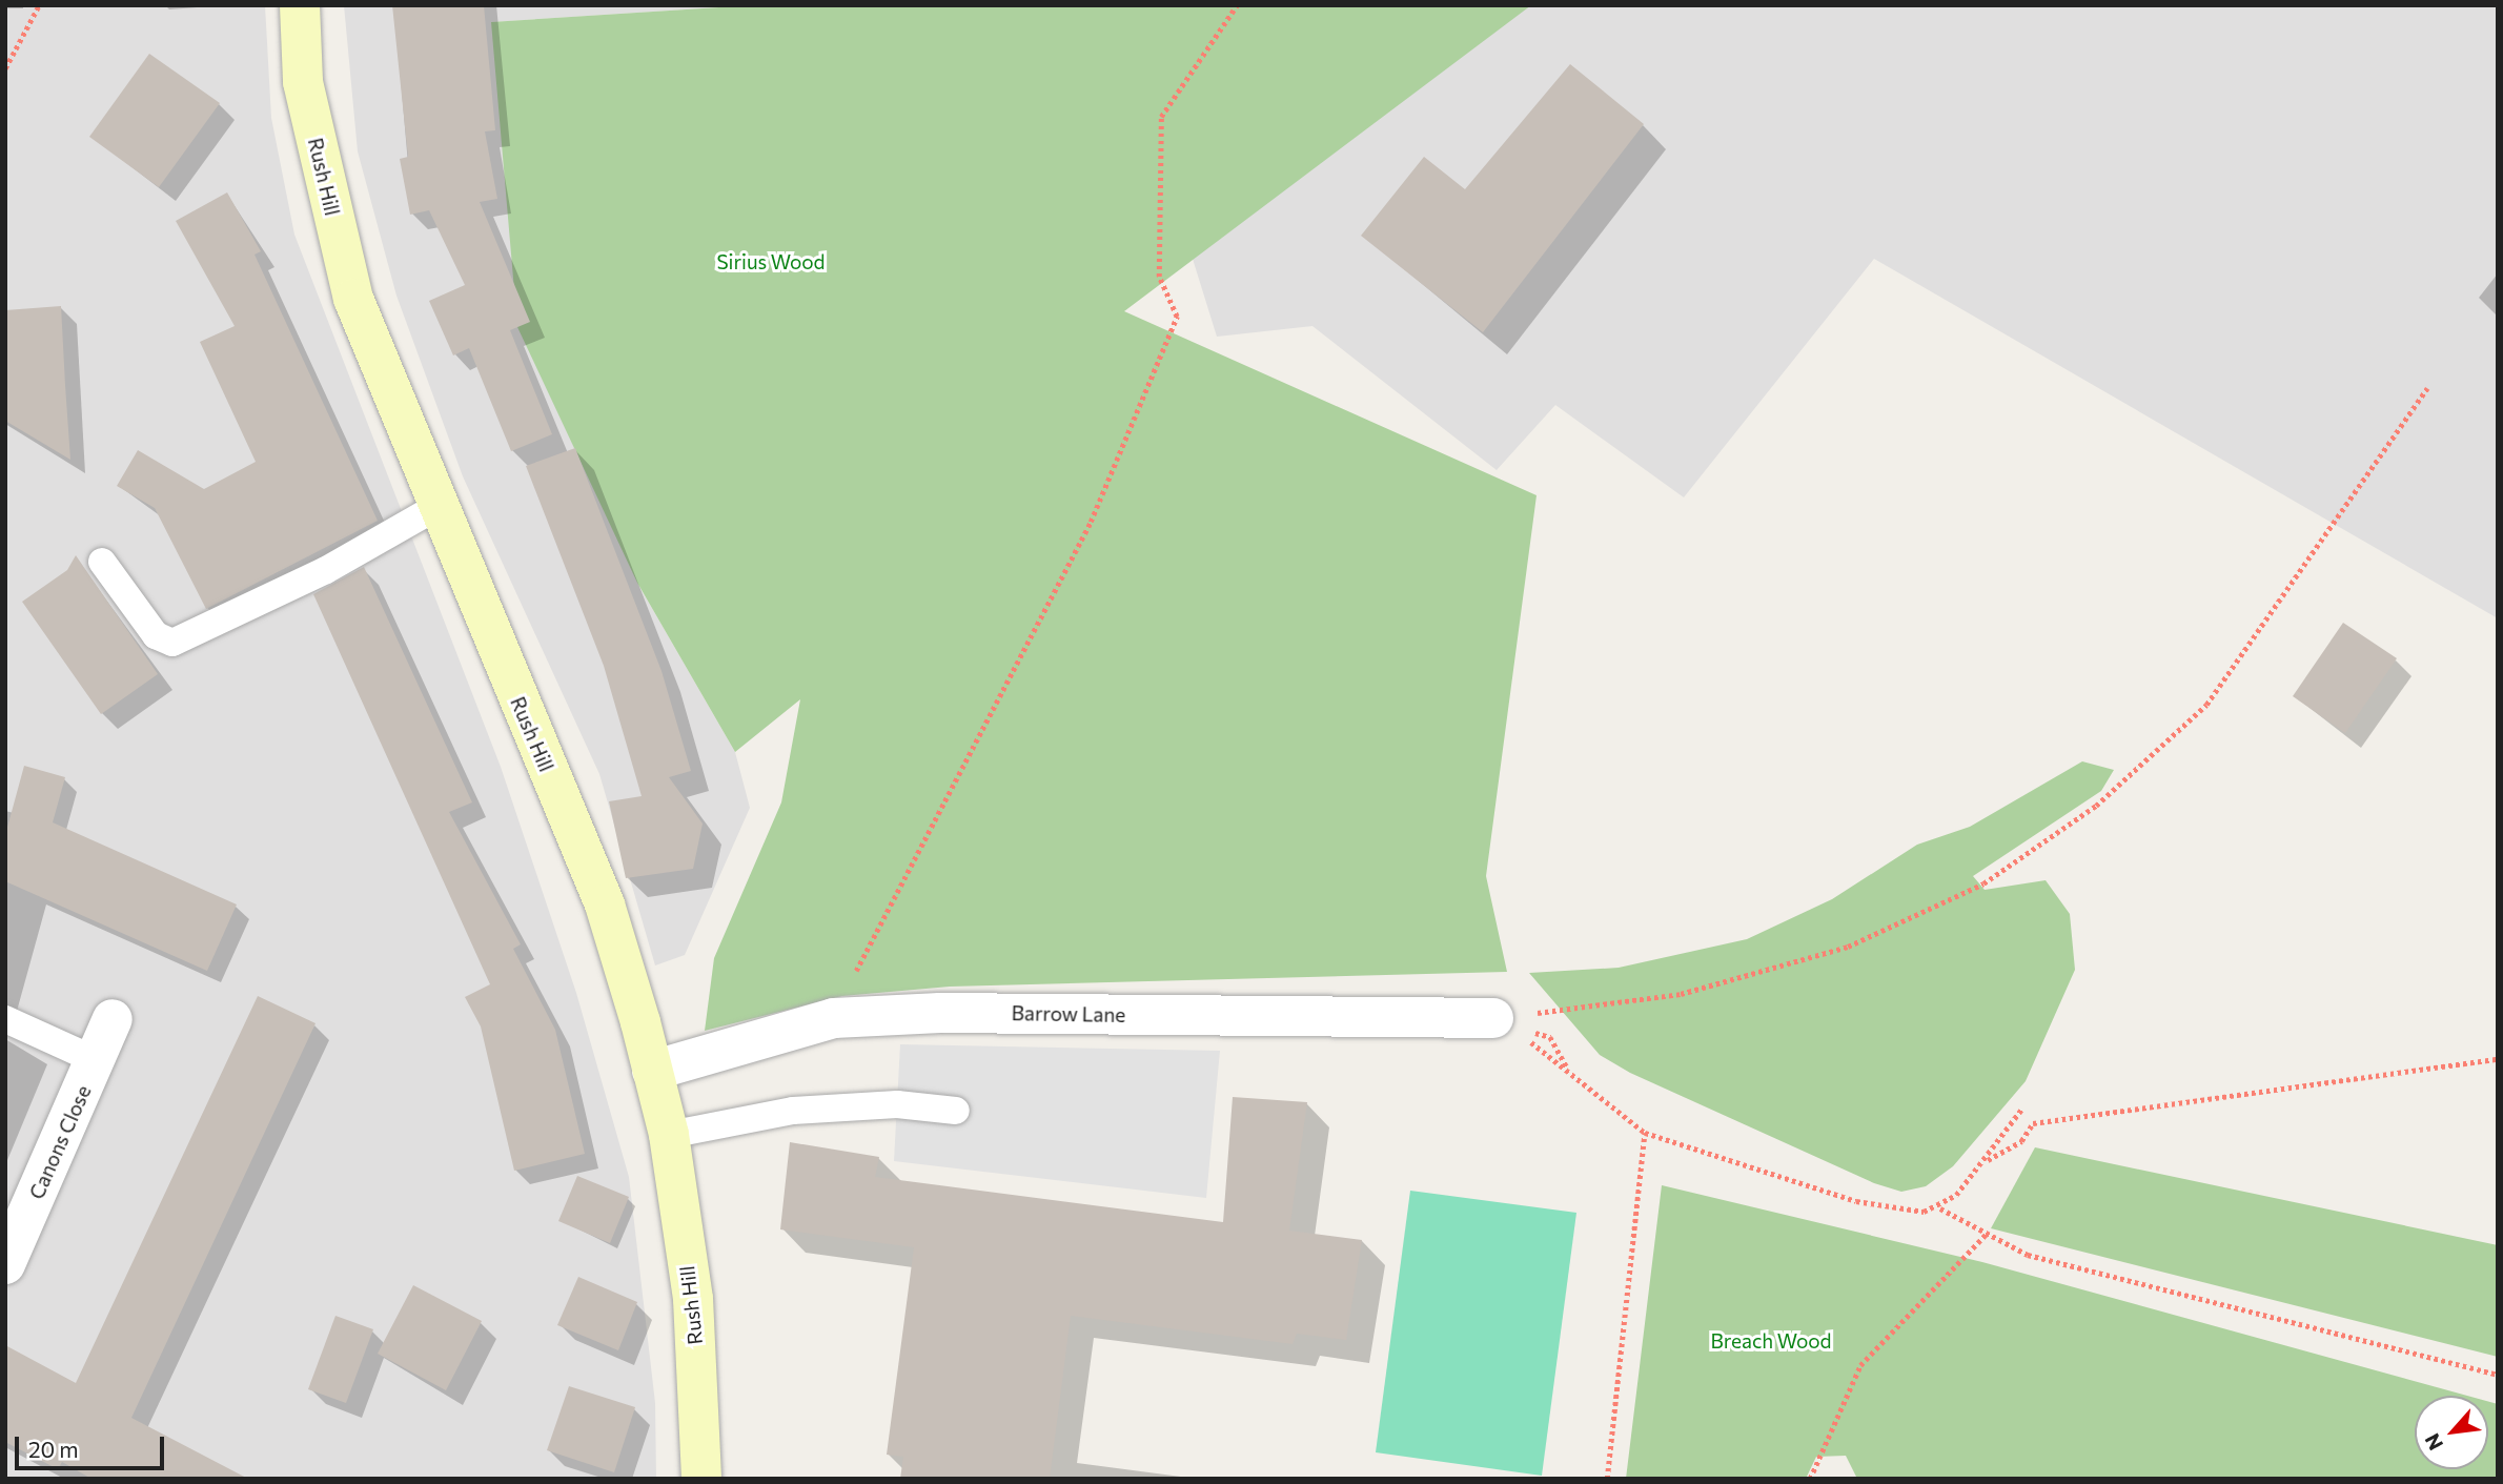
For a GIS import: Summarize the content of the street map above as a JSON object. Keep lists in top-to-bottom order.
{
  "streets": {
    "street": ["Rush Hill", "Barrow Lane", "Canons Close"]
  },
  "crossings": [
    ["Rush Hill", "Barrow Lane"]
  ],
  "parks": ["Sirius Wood", "Breach Wood"],
  "scale_bar": "20 m",
  "north": "bottom left"
}
